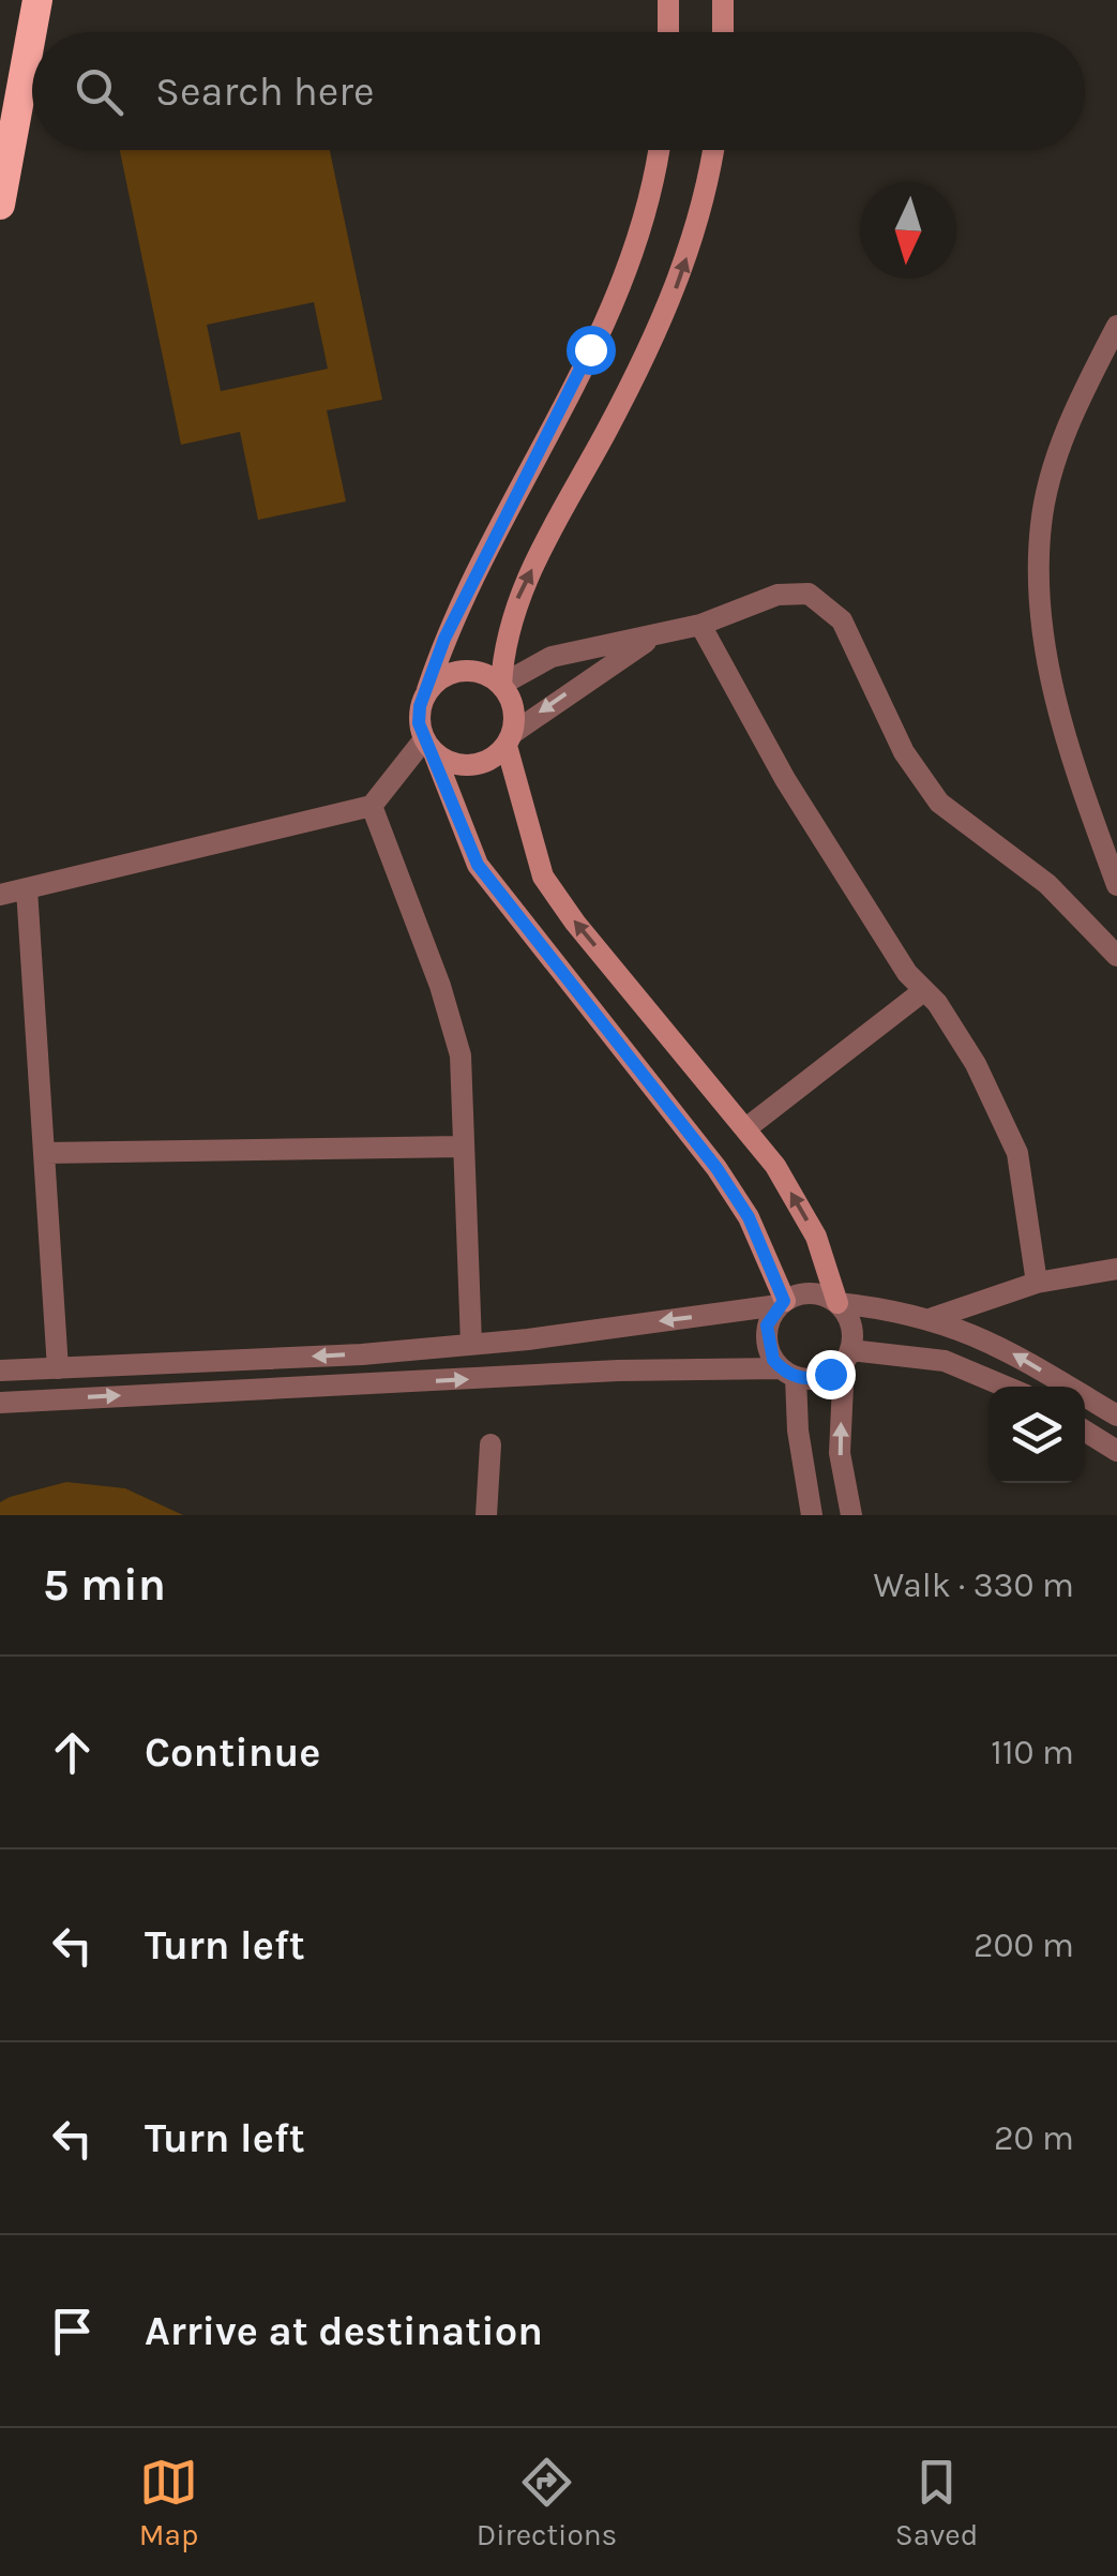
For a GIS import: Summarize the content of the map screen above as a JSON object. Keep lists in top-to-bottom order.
{
  "north": "bottom",
  "page": {
    "search": "Search here",
    "heading": ["5 min", "Walk · 330 m"],
    "list": [
      ["Continue", "110 m"],
      ["Turn left", "200 m"],
      ["Turn left", "20 m"],
      "Arrive at destination"
    ],
    "nav": ["Map", "Directions", "Saved"]
  }
}
